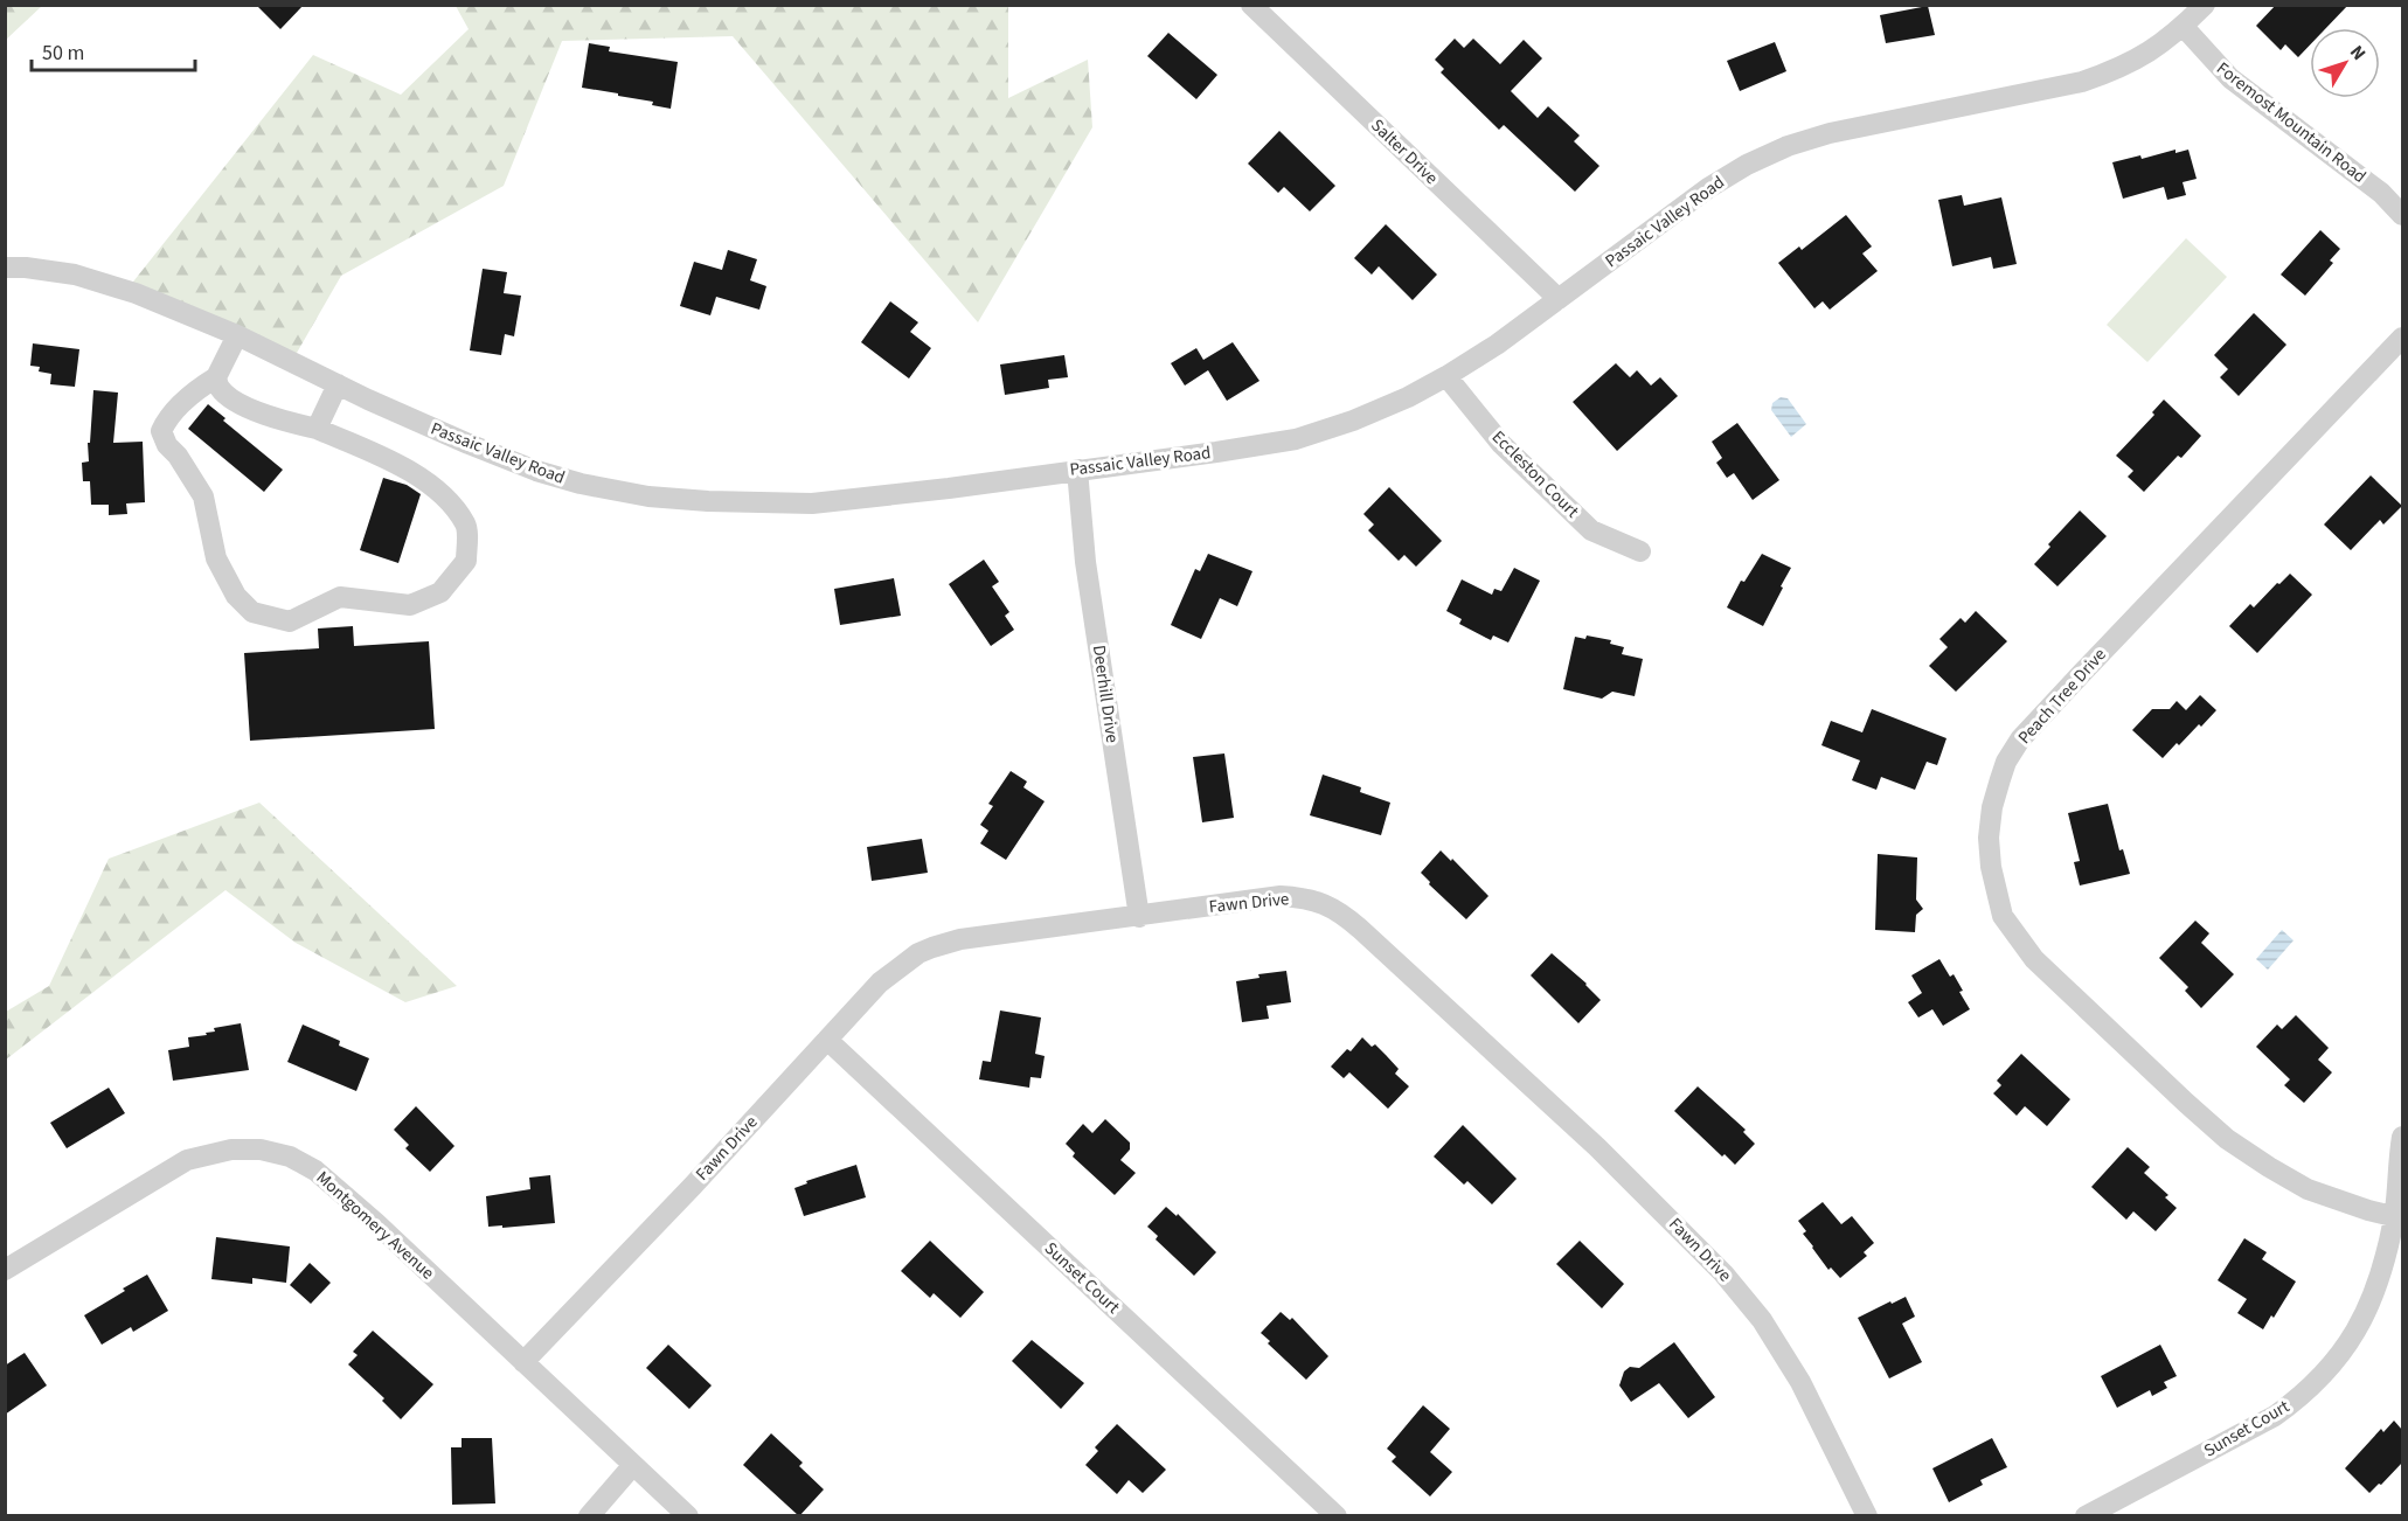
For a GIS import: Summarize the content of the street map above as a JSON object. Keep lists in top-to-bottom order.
{
  "streets": {
    "street": [
      "Foremost Mountain Road",
      "Salter Drive",
      "Passaic Valley Road",
      "Eccleston Court",
      "Deerhill Drive",
      "Peach Tree Drive",
      "Fawn Drive",
      "Montgomery Avenue",
      "Sunset Court"
    ]
  },
  "crossings": [
    ["Foremost Mountain Road", "Passaic Valley Road"],
    ["Salter Drive", "Passaic Valley Road"],
    ["Passaic Valley Road", "Eccleston Court"],
    ["Passaic Valley Road", "Deerhill Drive"],
    ["Deerhill Drive", "Fawn Drive"],
    ["Peach Tree Drive", "Sunset Court"],
    ["Fawn Drive", "Montgomery Avenue"],
    ["Fawn Drive", "Sunset Court"]
  ],
  "scale_bar": "50 m",
  "north": "top right"
}
